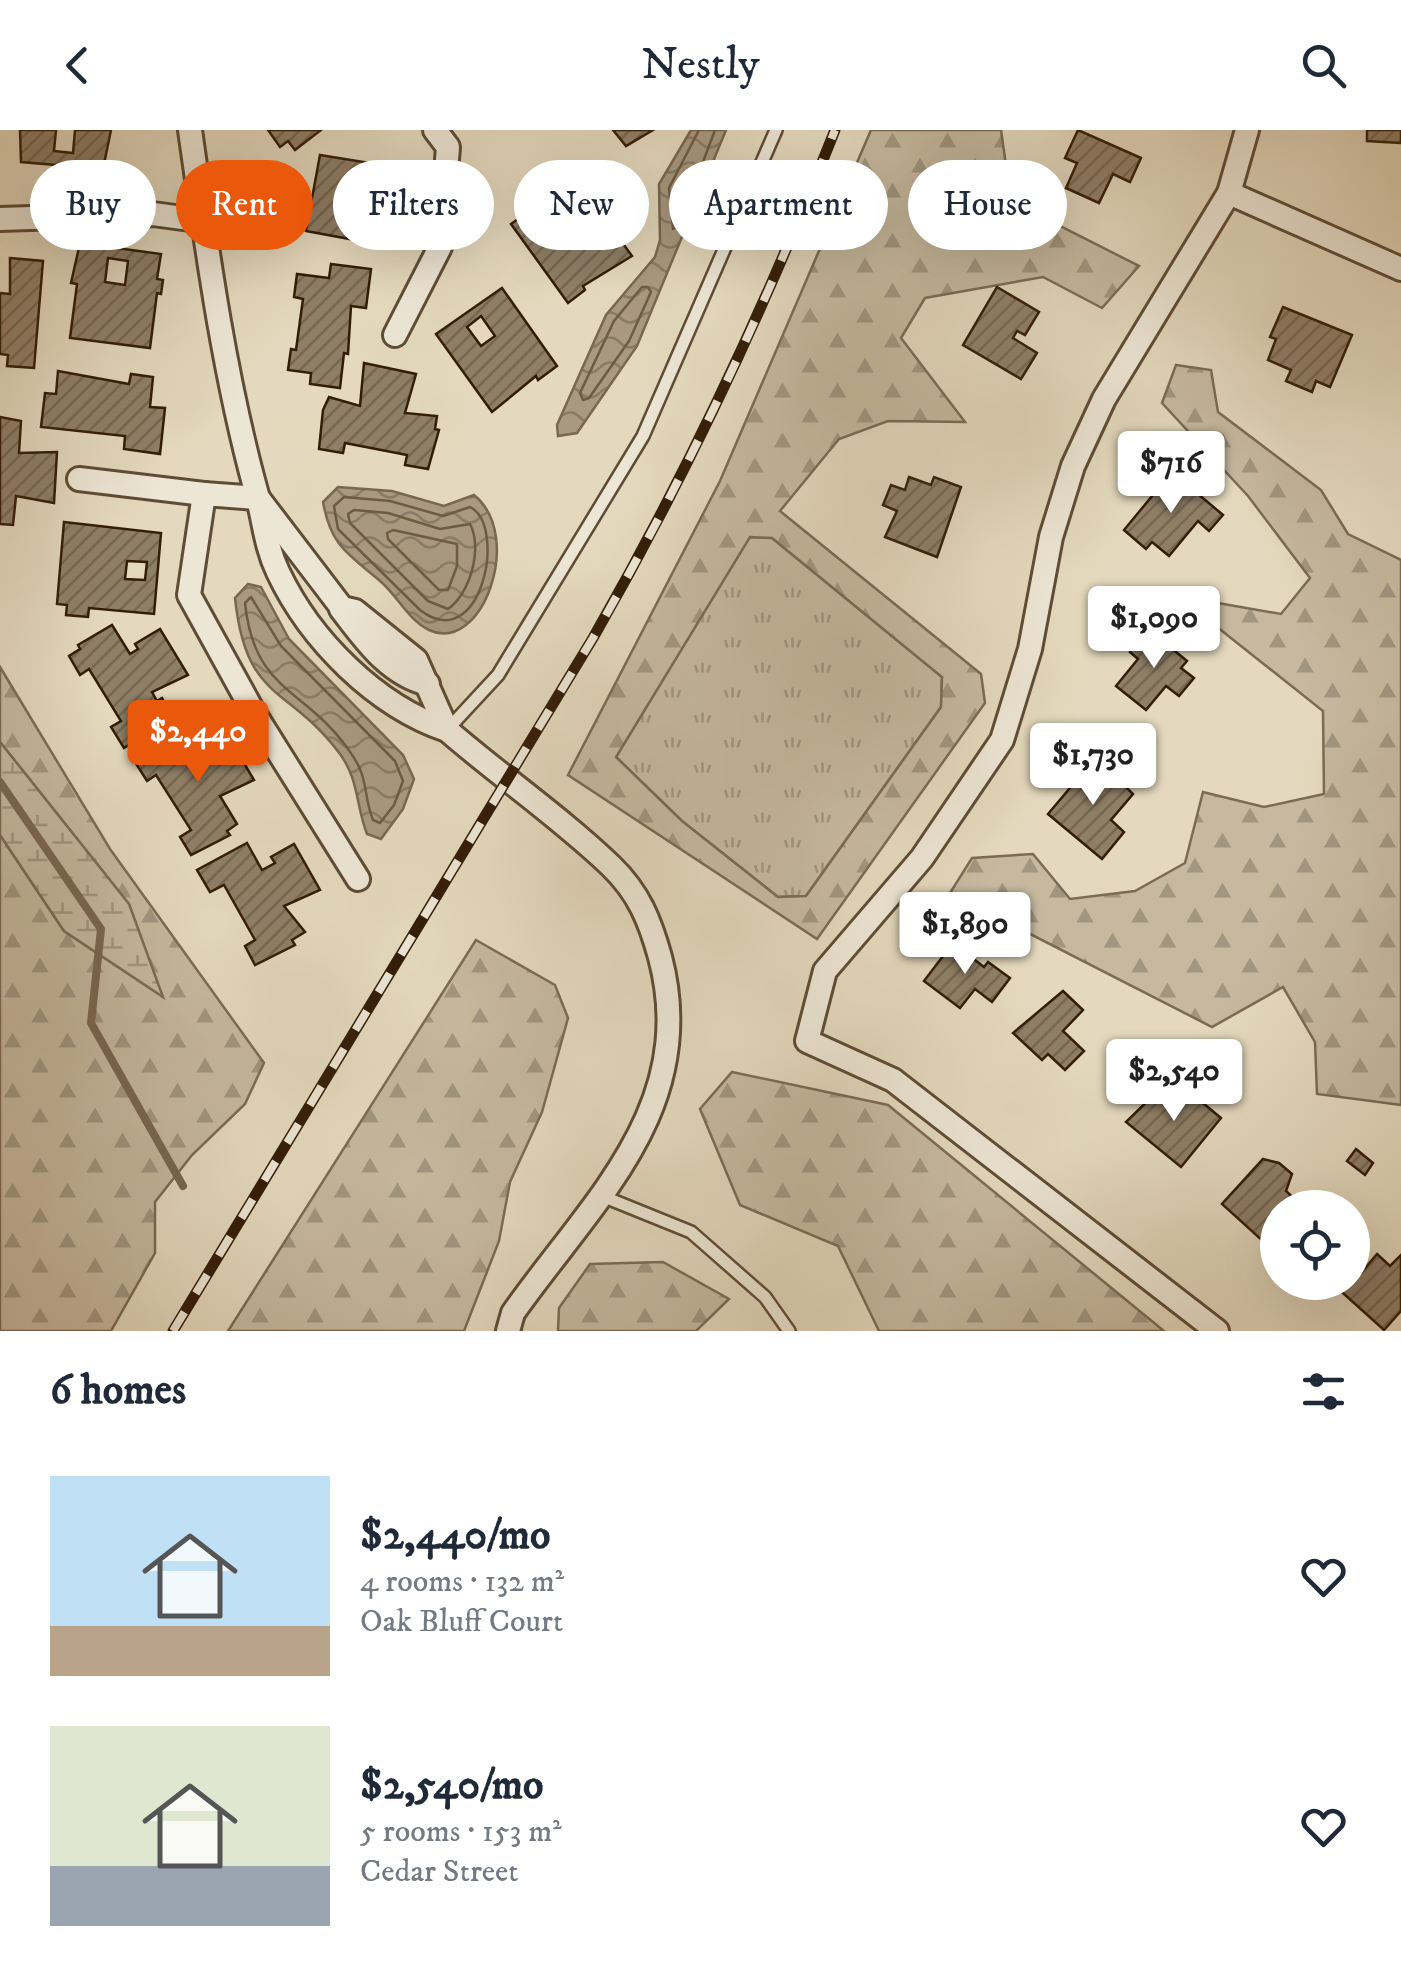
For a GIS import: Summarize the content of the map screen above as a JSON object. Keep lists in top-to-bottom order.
{
  "page": {
    "header": "Nestly",
    "chip": [
      "Buy",
      "Rent",
      "Filters",
      "New",
      "Apartment",
      "House"
    ],
    "price": [
      "$716",
      "$1,090",
      "$2,440",
      "$1,730",
      "$1,890",
      "$2,540"
    ],
    "heading": "6 homes",
    "list": [
      {
        "name": "$2,440/mo",
        "note": "4 rooms · 132 m² · Oak Bluff Court"
      },
      {
        "name": "$2,540/mo",
        "note": "5 rooms · 153 m² · Cedar Street"
      }
    ]
  }
}
